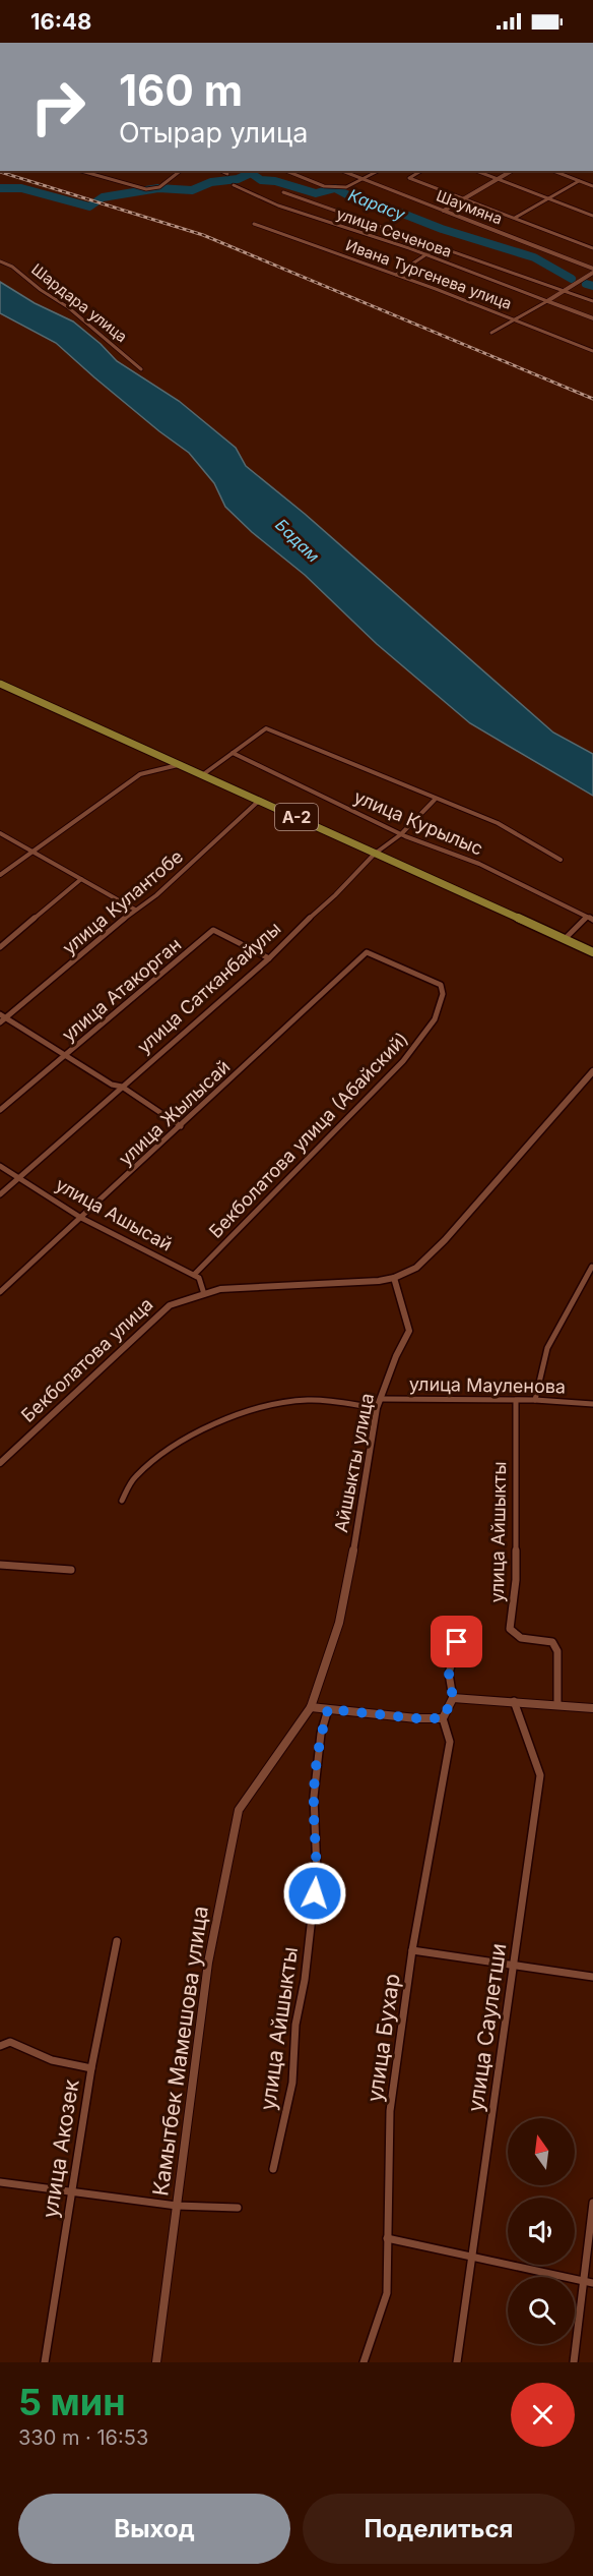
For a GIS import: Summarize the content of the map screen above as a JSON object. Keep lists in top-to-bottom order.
{
  "streets": {
    "highway": ["A-2"],
    "street": [
      "Шаумяна",
      "улица Сеченова",
      "Ивана Тургенева улица",
      "Шардара улица",
      "улица Курылыс",
      "улица Кулантобе",
      "улица Сатканбайулы",
      "улица Атакорган",
      "улица Жылысай",
      "Бекболатова улица (Абайский)",
      "улица Ашысай",
      "Бекболатова улица",
      "улица Мауленова",
      "Айшыкты улица",
      "улица Айшыкты",
      "улица Саулетши",
      "улица Бухар",
      "Камытбек Мамешова улица",
      "улица Акозек"
    ]
  },
  "crossings": [
    ["A-2", "улица Кулантобе"],
    ["A-2", "улица Сатканбайулы"],
    ["улица Курылыс", "улица Сатканбайулы"],
    ["улица Сатканбайулы", "улица Атакорган"],
    ["улица Сатканбайулы", "улица Ашысай"],
    ["улица Жылысай", "Бекболатова улица (Абайский)"],
    ["улица Жылысай", "улица Ашысай"],
    ["Бекболатова улица (Абайский)", "улица Ашысай"],
    ["улица Мауленова", "Айшыкты улица"],
    ["улица Мауленова", "улица Айшыкты"],
    ["Айшыкты улица", "Камытбек Мамешова улица"]
  ],
  "water": ["Карасу", "Бадам"],
  "north": "top",
  "page": {
    "status": "16:48",
    "turn": ["160 m", "Отырар улица"],
    "heading": ["5 мин", "330 m · 16:53"],
    "buttons": ["Выход", "Поделиться"]
  }
}
